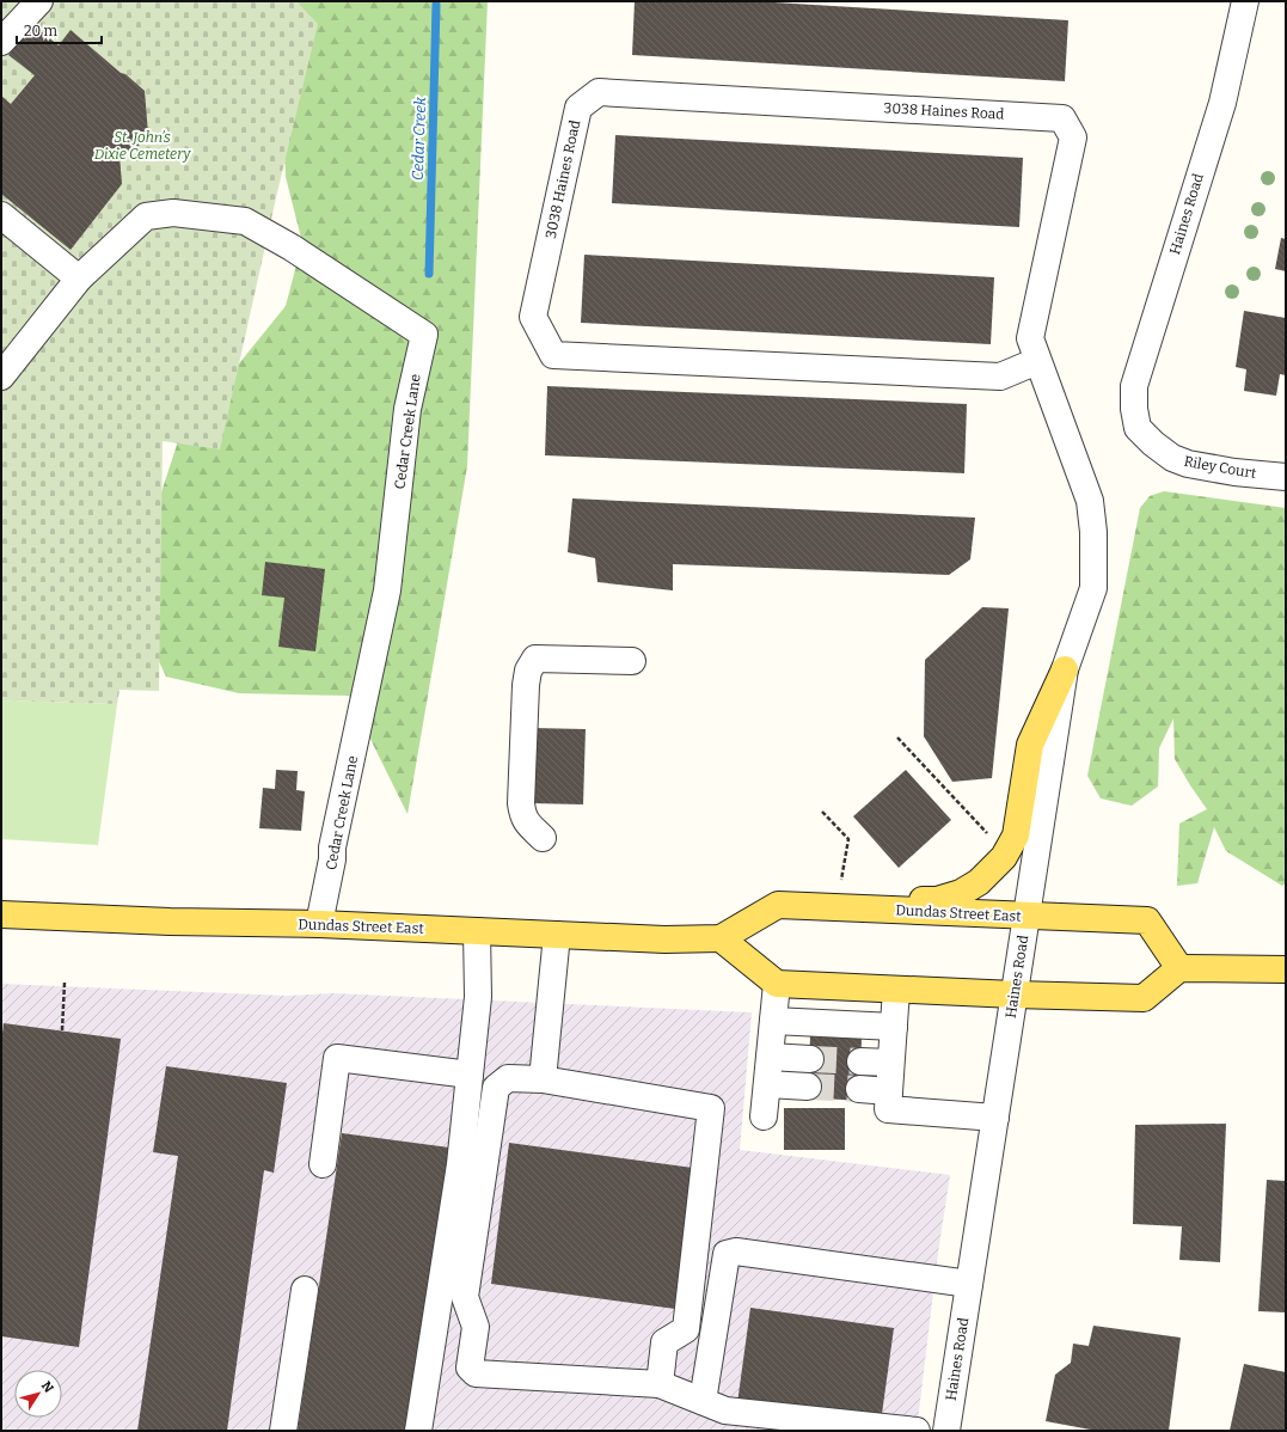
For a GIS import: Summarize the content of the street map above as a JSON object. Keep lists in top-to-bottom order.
{
  "streets": {
    "main road": ["Dundas Street East"],
    "street": [
      "3038 Haines Road",
      "Haines Road",
      "Cedar Creek Lane",
      "Riley Court"
    ]
  },
  "crossings": [
    ["3038 Haines Road", "Haines Road"],
    ["Haines Road", "Riley Court"],
    ["Haines Road", "Dundas Street East"],
    ["Cedar Creek Lane", "Dundas Street East"]
  ],
  "water": ["Cedar Creek"],
  "parks": ["St. John’s Dixie Cemetery"],
  "scale_bar": "20 m",
  "north": "top right"
}
